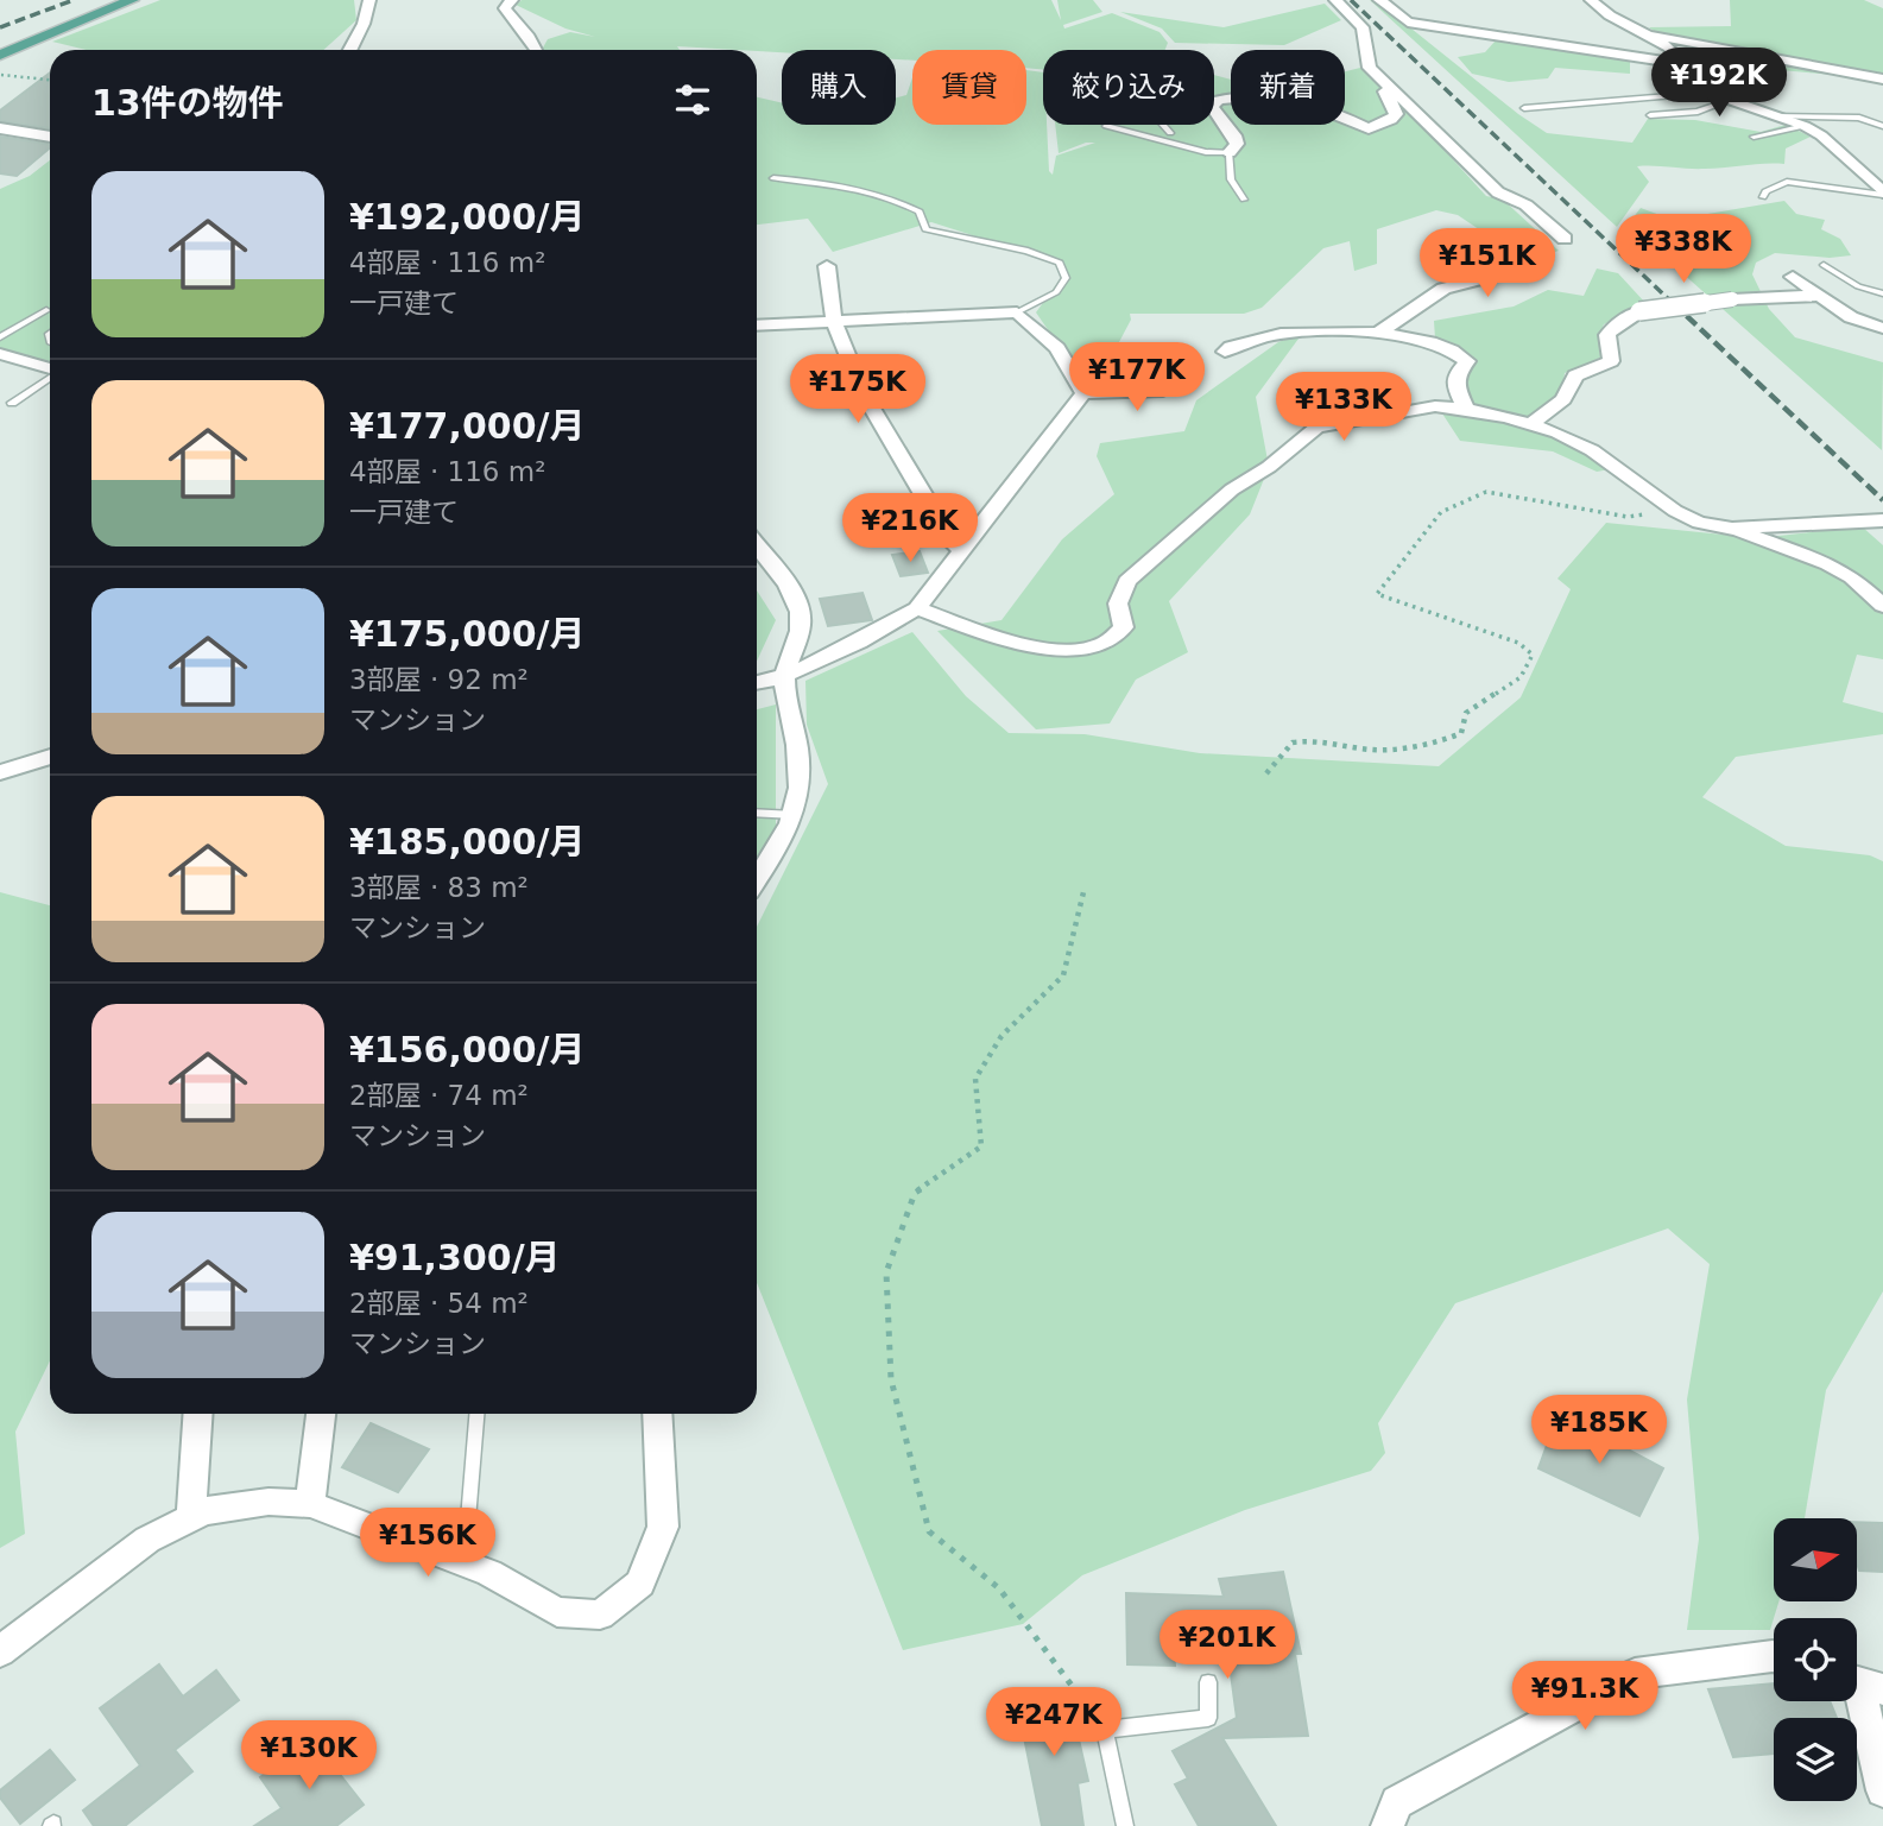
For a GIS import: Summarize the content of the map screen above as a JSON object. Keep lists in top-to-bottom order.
{
  "north": "right",
  "page": {
    "price": [
      "¥192K",
      "¥338K",
      "¥151K",
      "¥177K",
      "¥175K",
      "¥133K",
      "¥216K",
      "¥185K",
      "¥156K",
      "¥201K",
      "¥91.3K",
      "¥247K",
      "¥130K"
    ],
    "chip": [
      "購入",
      "賃貸",
      "絞り込み",
      "新着"
    ],
    "heading": "13件の物件",
    "list": [
      {
        "name": "¥192,000/月",
        "note": "4部屋 · 116 m² · 一戸建て"
      },
      {
        "name": "¥177,000/月",
        "note": "4部屋 · 116 m² · 一戸建て"
      },
      {
        "name": "¥175,000/月",
        "note": "3部屋 · 92 m² · マンション"
      },
      {
        "name": "¥185,000/月",
        "note": "3部屋 · 83 m² · マンション"
      },
      {
        "name": "¥156,000/月",
        "note": "2部屋 · 74 m² · マンション"
      },
      {
        "name": "¥91,300/月",
        "note": "2部屋 · 54 m² · マンション"
      }
    ]
  }
}
